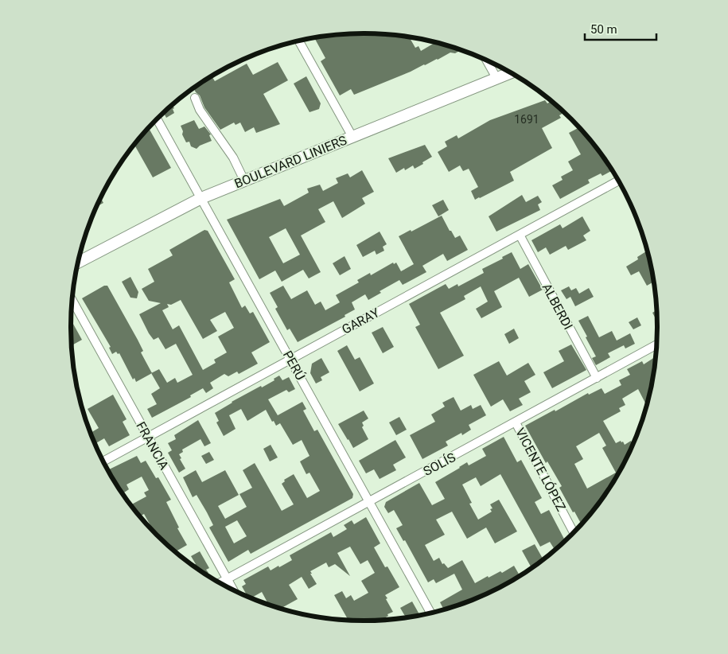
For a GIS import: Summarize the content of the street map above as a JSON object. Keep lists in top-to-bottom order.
{
  "streets": {
    "main road": ["BOULEVARD LINIERS"],
    "street": [
      "ALBERDI",
      "GARAY",
      "PERÚ",
      "FRANCIA",
      "SOLÍS",
      "VICENTE LÓPEZ"
    ]
  },
  "crossings": [
    ["BOULEVARD LINIERS", "PERÚ"],
    ["ALBERDI", "GARAY"],
    ["ALBERDI", "SOLÍS"],
    ["GARAY", "PERÚ"],
    ["GARAY", "FRANCIA"],
    ["PERÚ", "SOLÍS"],
    ["FRANCIA", "SOLÍS"],
    ["SOLÍS", "VICENTE LÓPEZ"]
  ],
  "house_numbers": ["1691"],
  "scale_bar": "50 m"
}
